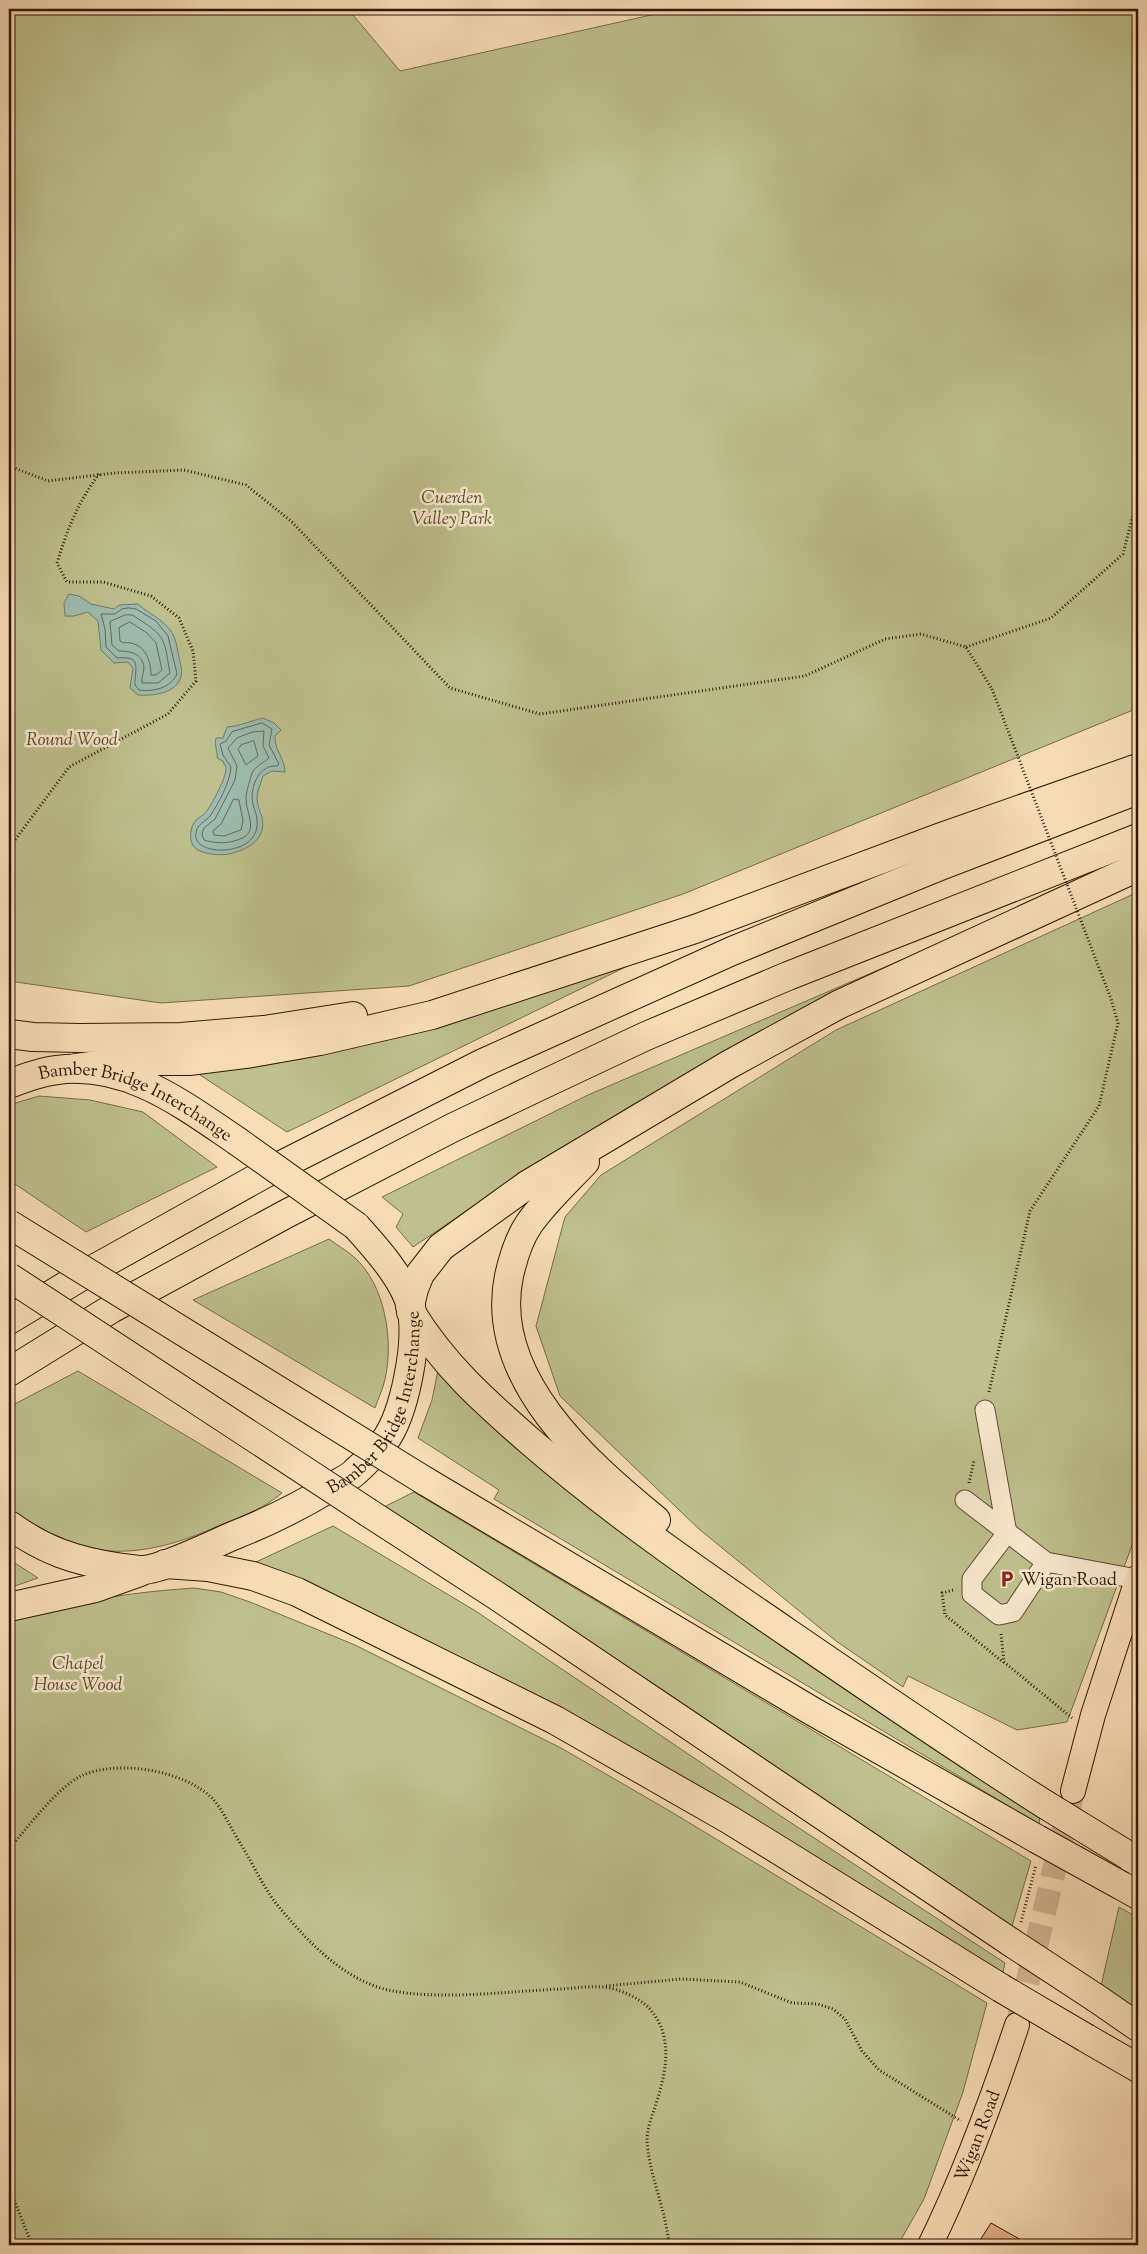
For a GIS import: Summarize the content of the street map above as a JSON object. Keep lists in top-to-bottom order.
{
  "streets": {
    "highway": ["Bamber Bridge Interchange"],
    "main road": ["Wigan Road"]
  },
  "parks": ["Cuerden Valley Park", "Round Wood", "Chapel House Wood"],
  "places": {
    "parking": ["Wigan Road"]
  }
}
